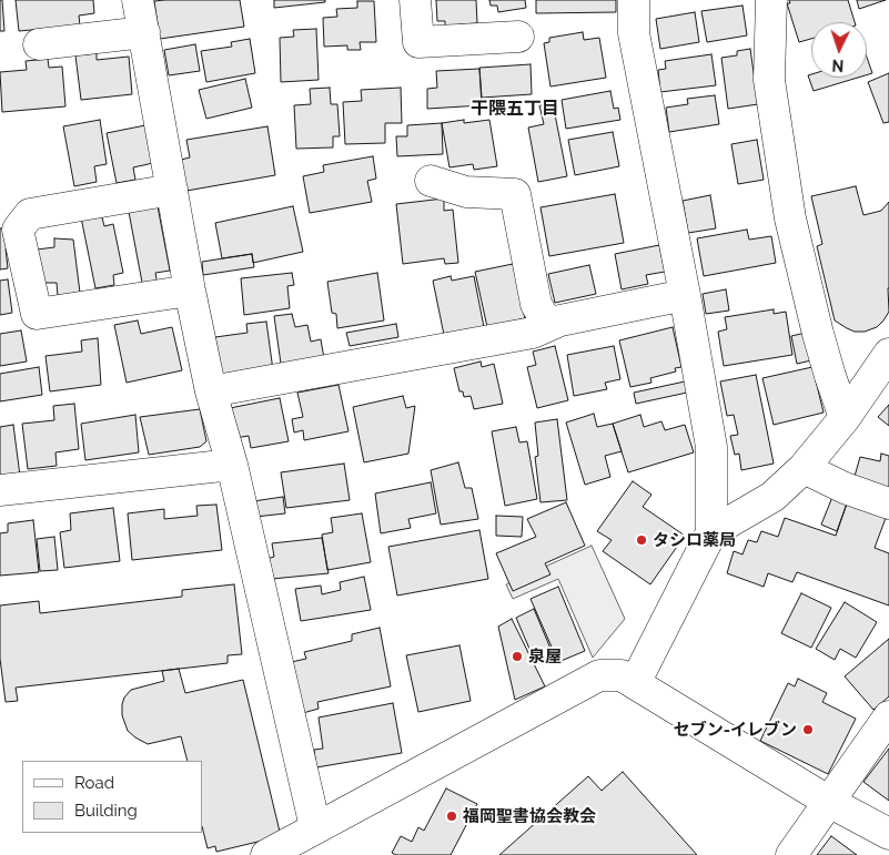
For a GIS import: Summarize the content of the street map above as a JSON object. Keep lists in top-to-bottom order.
{
  "districts": ["干隈五丁目"],
  "places": [
    "タシロ薬局",
    "泉屋",
    "セブン-イレブン",
    "福岡聖書協会教会"
  ],
  "legend": ["Road", "Building"],
  "north": "bottom"
}
